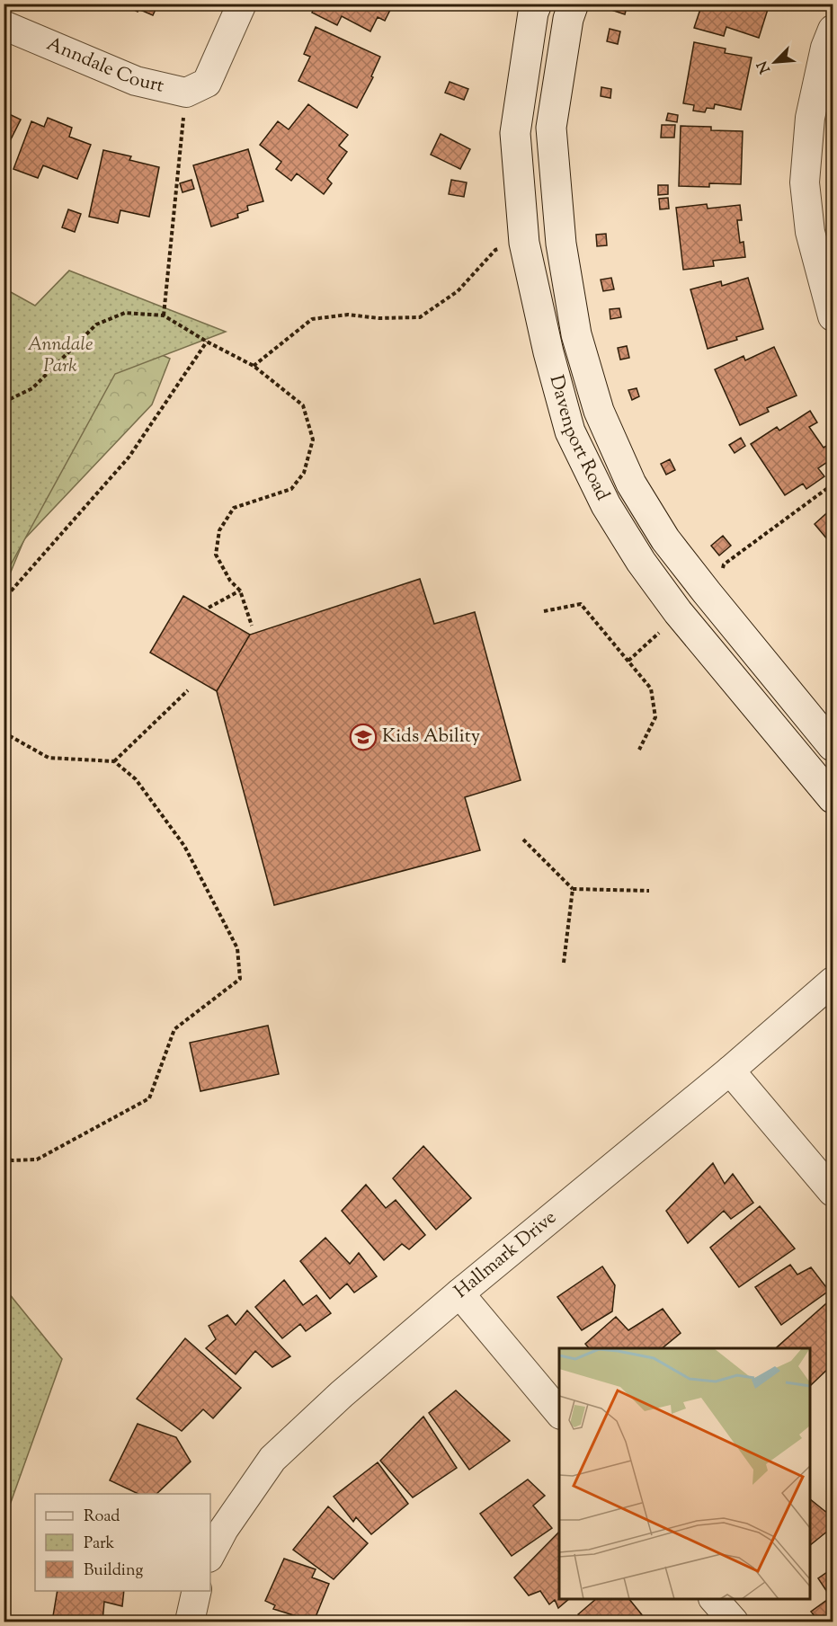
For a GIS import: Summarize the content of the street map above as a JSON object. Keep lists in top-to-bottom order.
{
  "streets": {
    "street": ["Anndale Court", "Davenport Road", "Hallmark Drive"]
  },
  "parks": ["Anndale Park"],
  "places": {
    "school or university": ["Kids Ability"]
  },
  "legend": ["Road", "Park", "Building"],
  "north": "bottom left"
}
